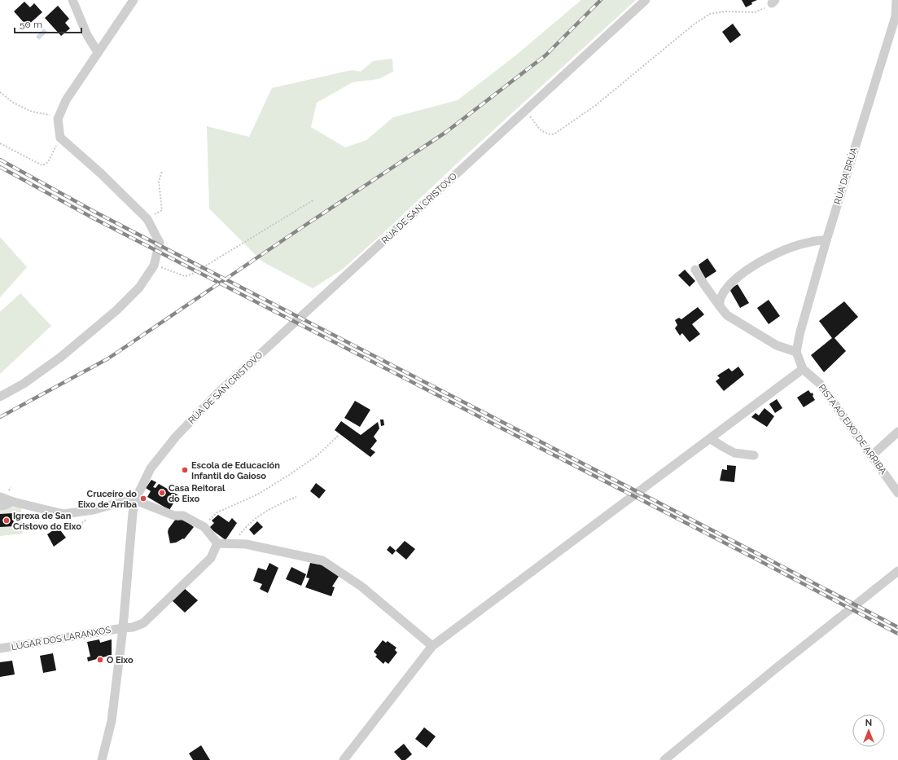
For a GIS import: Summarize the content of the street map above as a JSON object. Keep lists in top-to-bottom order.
{
  "streets": {
    "street": [
      "RÚA DA BRÚA",
      "RÚA DE SAN CRISTOVO",
      "PISTA AO EIXO DE ARRIBA",
      "LUGAR DOS LARANXOS"
    ]
  },
  "crossings": [
    ["RÚA DA BRÚA", "PISTA AO EIXO DE ARRIBA"],
    ["RÚA DE SAN CRISTOVO", "LUGAR DOS LARANXOS"]
  ],
  "places": [
    "Escola de Educación Infantil do Gaioso",
    "Casa Reitoral do Eixo",
    "Cruceiro do Eixo de Arriba",
    "Igrexa de San Cristovo do Eixo",
    "O Eixo"
  ],
  "scale_bar": "50 m",
  "north": "top"
}
